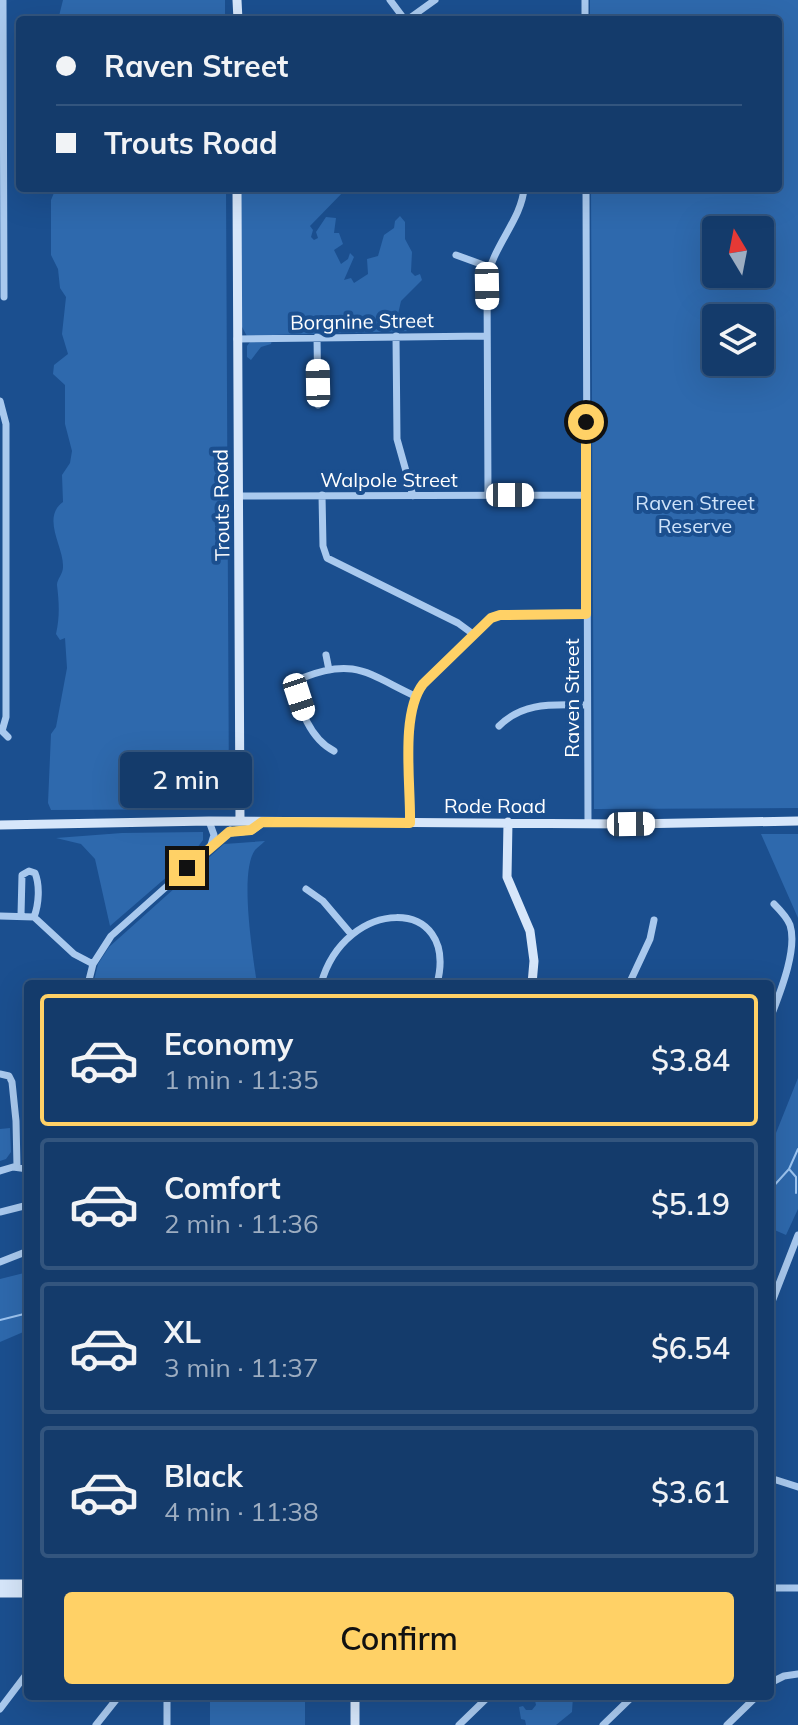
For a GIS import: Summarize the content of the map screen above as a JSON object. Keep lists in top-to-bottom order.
{
  "streets": {
    "street": [
      "Borgnine Street",
      "Walpole Street",
      "Trouts Road",
      "Raven Street",
      "Rode Road"
    ]
  },
  "crossings": [
    ["Borgnine Street", "Trouts Road"],
    ["Walpole Street", "Trouts Road"],
    ["Walpole Street", "Raven Street"],
    ["Trouts Road", "Rode Road"],
    ["Raven Street", "Rode Road"]
  ],
  "parks": ["Raven Street Reserve"],
  "north": "top",
  "page": {
    "banner": ["Raven Street", "Trouts Road"],
    "bubble": "2 min",
    "list": [
      {
        "name": "Economy",
        "note": "1 min · 11:35",
        "value": "$3.84"
      },
      {
        "name": "Comfort",
        "note": "2 min · 11:36",
        "value": "$5.19"
      },
      {
        "name": "XL",
        "note": "3 min · 11:37",
        "value": "$6.54"
      },
      {
        "name": "Black",
        "note": "4 min · 11:38",
        "value": "$3.61"
      }
    ],
    "buttons": "Confirm"
  }
}
